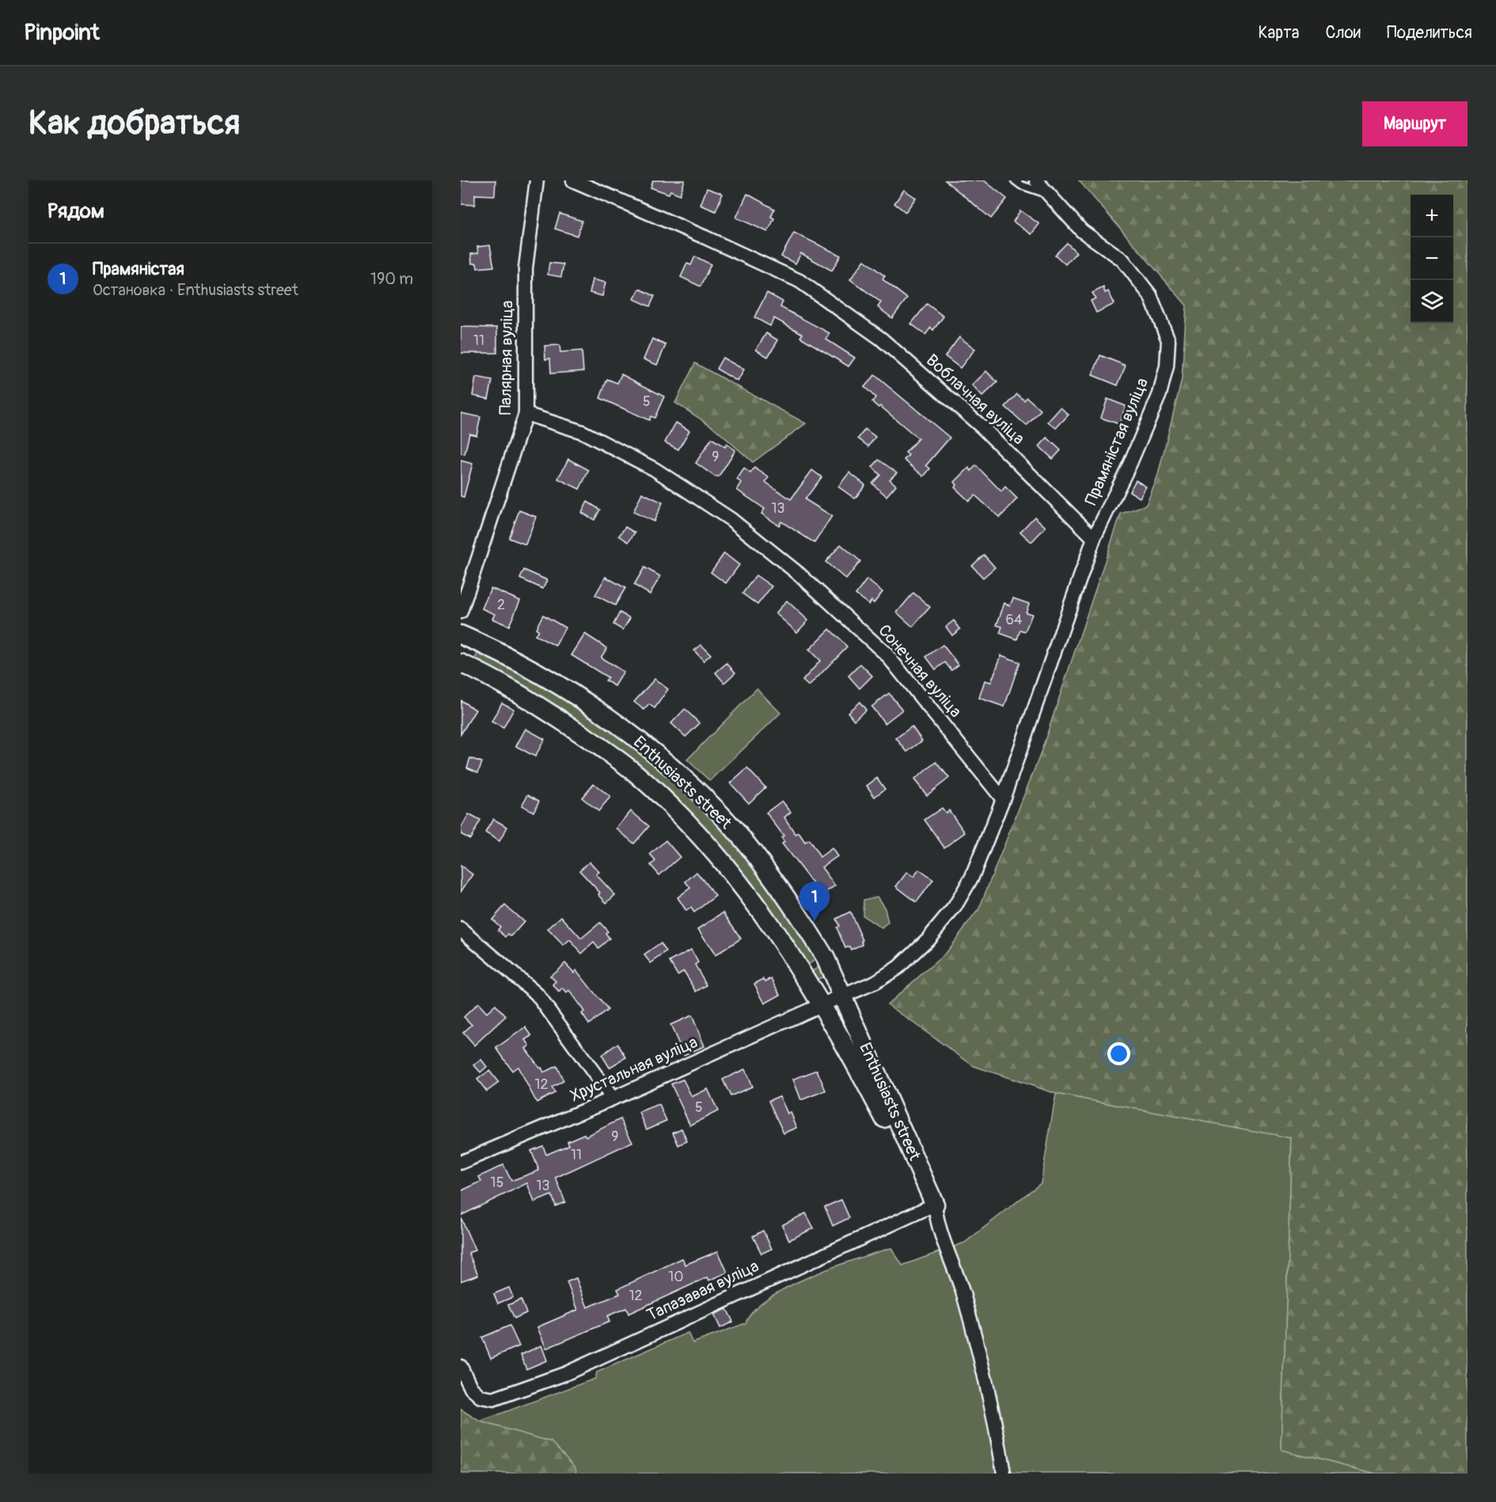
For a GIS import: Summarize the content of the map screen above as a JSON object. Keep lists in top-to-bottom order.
{
  "streets": {
    "street": [
      "Палярная вуліца",
      "Воблачная вуліца",
      "Прамяністая вуліца",
      "Сонечная вуліца",
      "Enthusiasts street",
      "Хрустальная вуліца",
      "Тапазавая вуліца"
    ]
  },
  "crossings": [
    ["Палярная вуліца", "Сонечная вуліца"],
    ["Воблачная вуліца", "Прамяністая вуліца"],
    ["Enthusiasts street", "Хрустальная вуліца"],
    ["Enthusiasts street", "Тапазавая вуліца"]
  ],
  "house_numbers": [
    "11",
    "5",
    "9",
    "13",
    "2",
    "64",
    "12",
    "5",
    "9",
    "11",
    "15",
    "13",
    "10",
    "12"
  ],
  "page": {
    "header": "Pinpoint",
    "nav": ["Карта", "Слои", "Поделиться"],
    "buttons": "Маршрут",
    "title": "Как добраться",
    "heading": "Рядом",
    "map_buttons": ["+", "−"],
    "list": [
      {
        "mark": "1",
        "name": "Прамяністая",
        "note": "Остановка · Enthusiasts street",
        "value": "190 m"
      }
    ],
    "pins": "1"
  }
}
